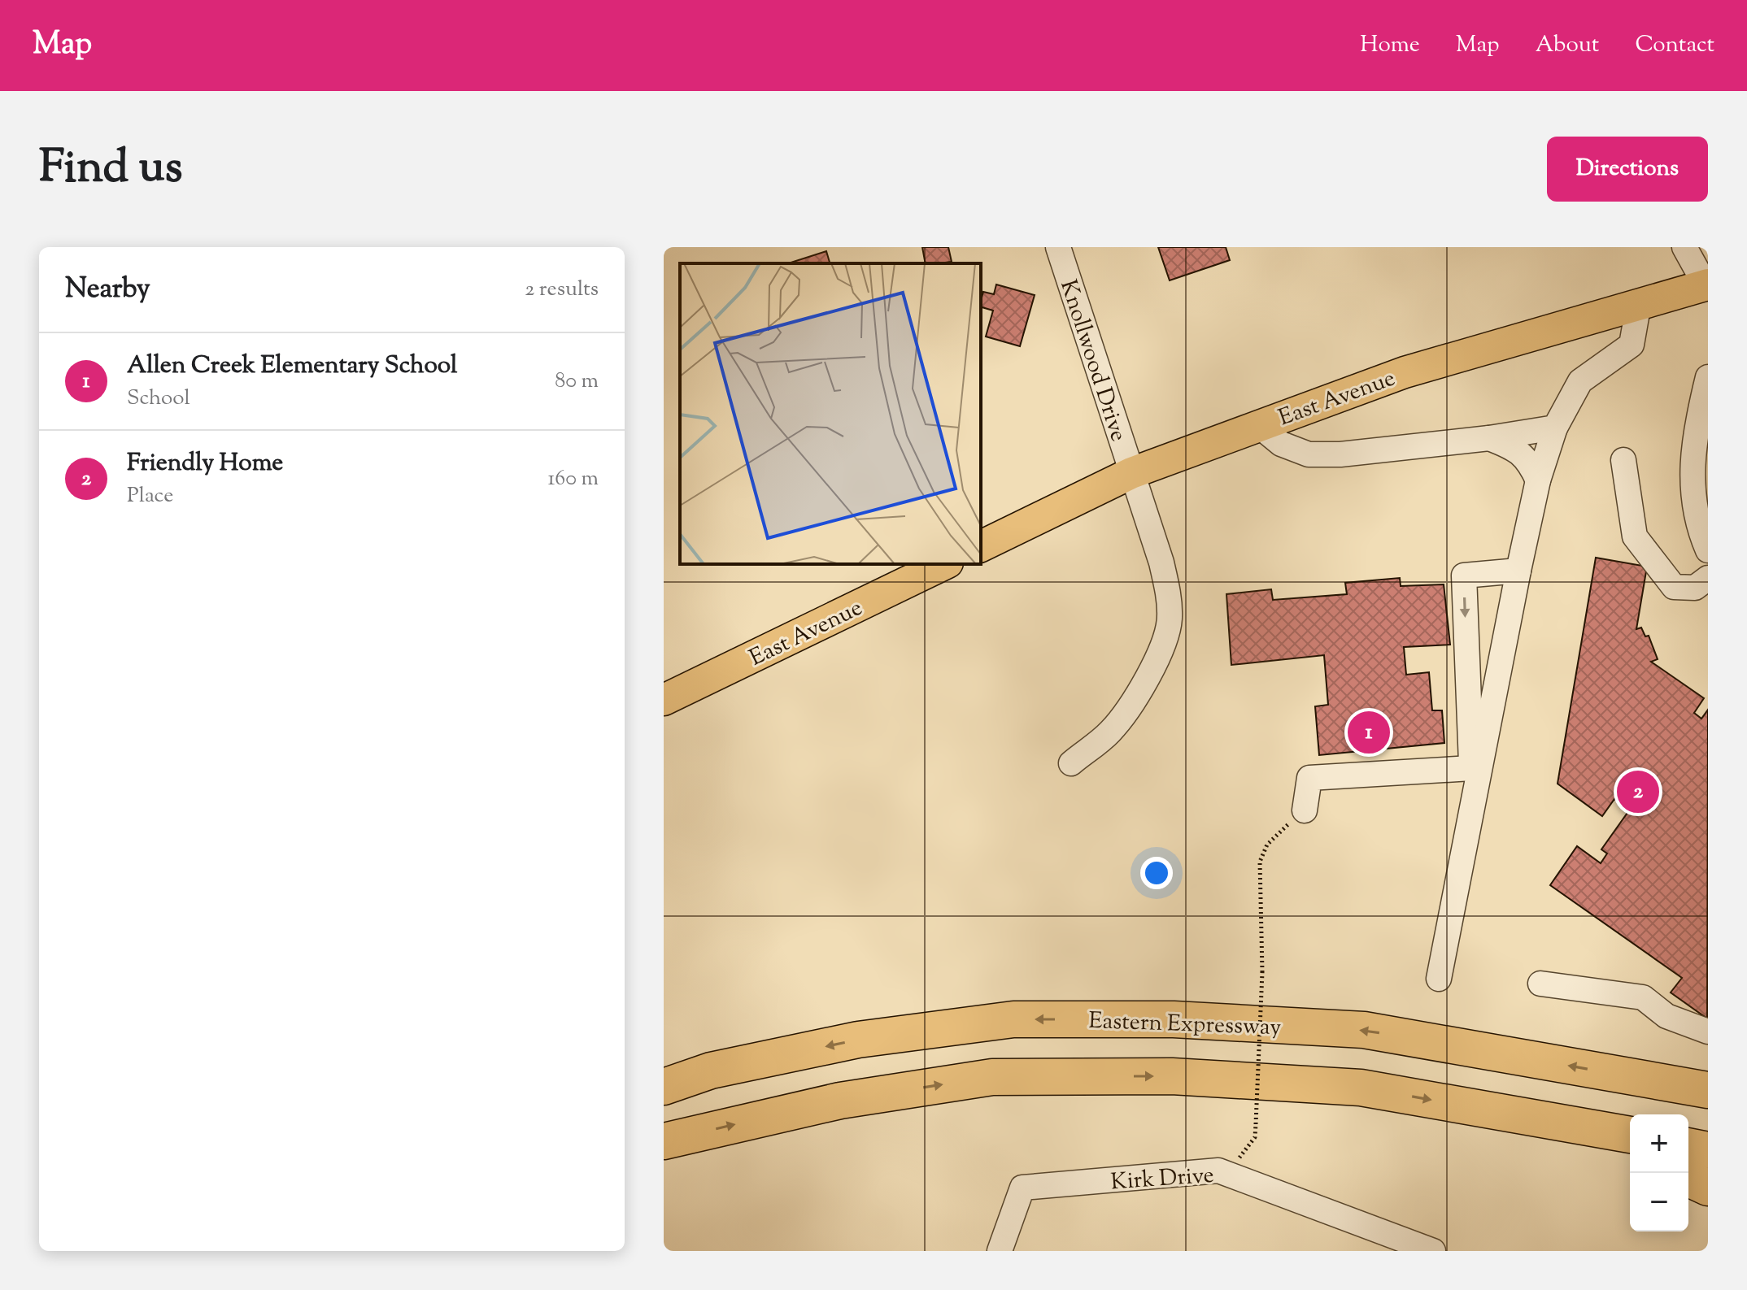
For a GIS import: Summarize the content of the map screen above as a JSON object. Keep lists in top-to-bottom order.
{
  "streets": {
    "highway": ["Eastern Expressway"],
    "main road": ["East Avenue"],
    "street": ["Knollwood Drive", "Kirk Drive"]
  },
  "crossings": [
    ["Knollwood Drive", "East Avenue"]
  ],
  "page": {
    "header": "Map",
    "nav": [
      "Home",
      "Map",
      "About",
      "Contact"
    ],
    "title": "Find us",
    "buttons": "Directions",
    "heading": ["Nearby", "2 results"],
    "list": [
      {
        "mark": "1",
        "name": "Allen Creek Elementary School",
        "note": "School",
        "value": "80 m"
      },
      {
        "mark": "2",
        "name": "Friendly Home",
        "note": "Place",
        "value": "160 m"
      }
    ],
    "pins": ["1", "2"],
    "map_buttons": ["+", "−"]
  }
}
